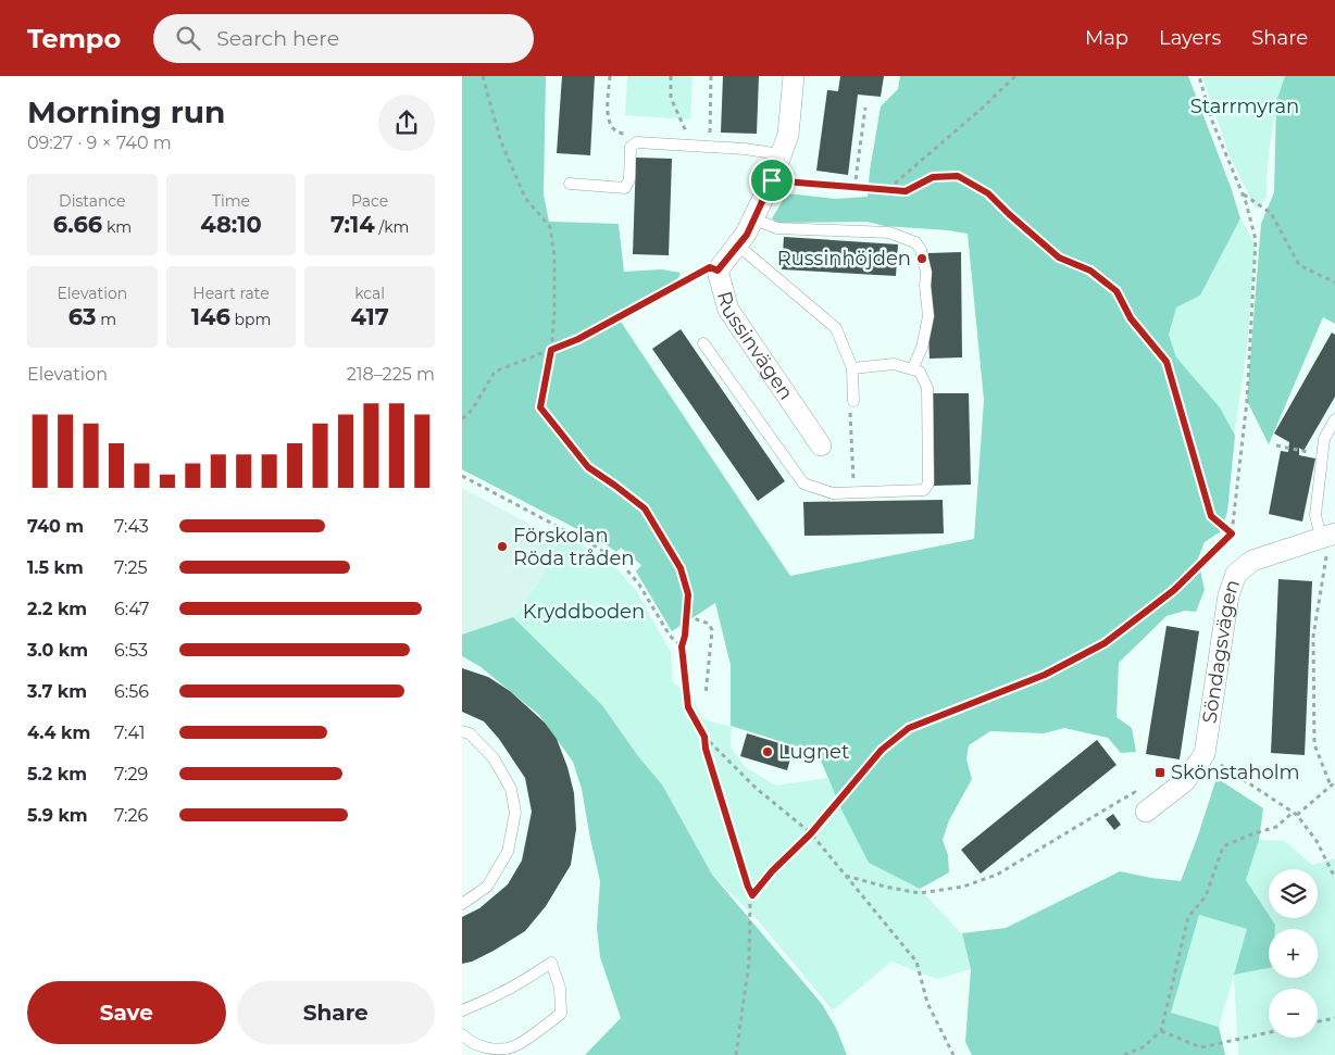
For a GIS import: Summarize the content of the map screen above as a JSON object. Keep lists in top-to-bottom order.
{
  "streets": {
    "street": ["Russinvägen", "Söndagsvägen"]
  },
  "parks": ["Starrmyran", "Kryddboden"],
  "places": {
    "other": ["Russinhöjden", "Förskolan Röda tråden", "Lugnet"],
    "transit": ["Skönstaholm"]
  },
  "page": {
    "header": "Tempo",
    "search": "Search here",
    "nav": ["Map", "Layers", "Share"],
    "heading": ["Morning run", "09:27 · 9 × 740 m"],
    "stats": [
      ["Distance", "6.66 km"],
      ["Time", "48:10"],
      ["Pace", "7:14 /km"],
      ["Elevation", "63 m"],
      ["Heart rate", "146 bpm"],
      ["kcal", "417"]
    ],
    "chart": ["Elevation", "218–225 m"],
    "list": [
      {
        "name": "740 m",
        "note": "7:43"
      },
      {
        "name": "1.5 km",
        "note": "7:25"
      },
      {
        "name": "2.2 km",
        "note": "6:47"
      },
      {
        "name": "3.0 km",
        "note": "6:53"
      },
      {
        "name": "3.7 km",
        "note": "6:56"
      },
      {
        "name": "4.4 km",
        "note": "7:41"
      },
      {
        "name": "5.2 km",
        "note": "7:29"
      },
      {
        "name": "5.9 km",
        "note": "7:26"
      }
    ],
    "map_buttons": ["+", "−"],
    "buttons": ["Save", "Share"]
  }
}
